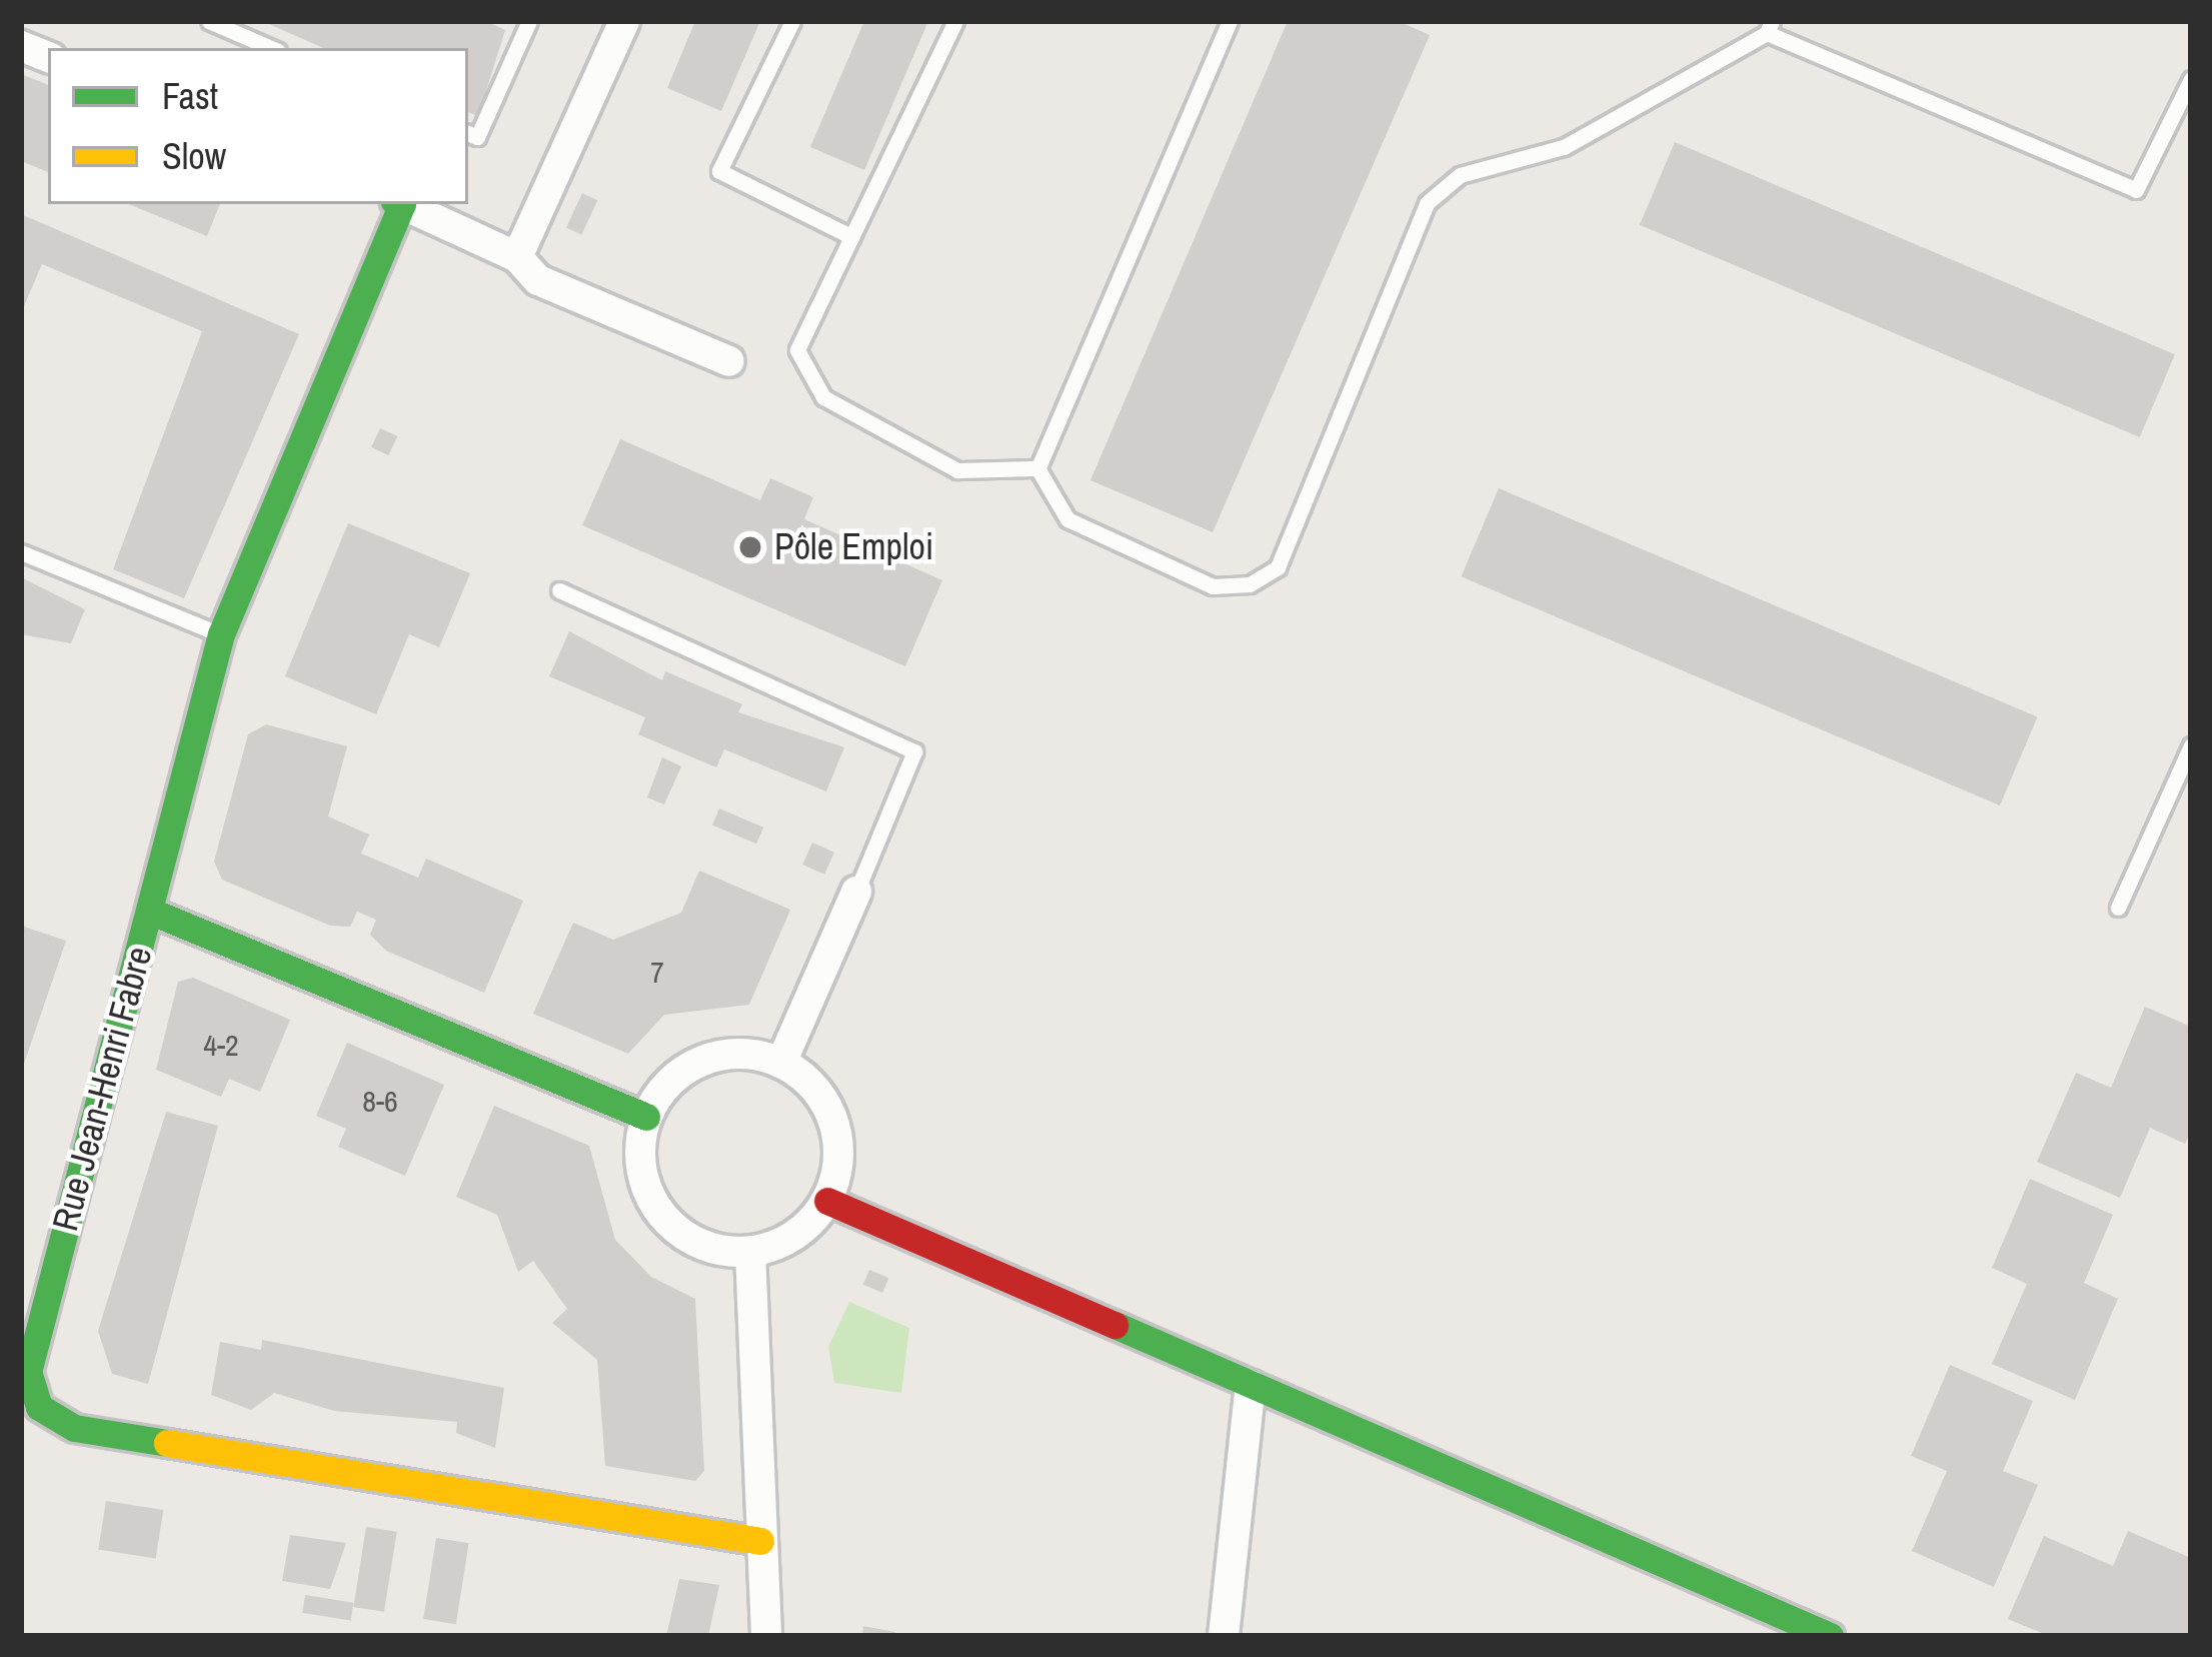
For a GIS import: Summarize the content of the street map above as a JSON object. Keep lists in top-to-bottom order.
{
  "streets": {
    "street": ["Rue Jean-Henri Fabre"]
  },
  "places": ["Pôle Emploi"],
  "house_numbers": ["7", "4-2", "8-6"],
  "legend": ["Fast", "Slow"]
}
